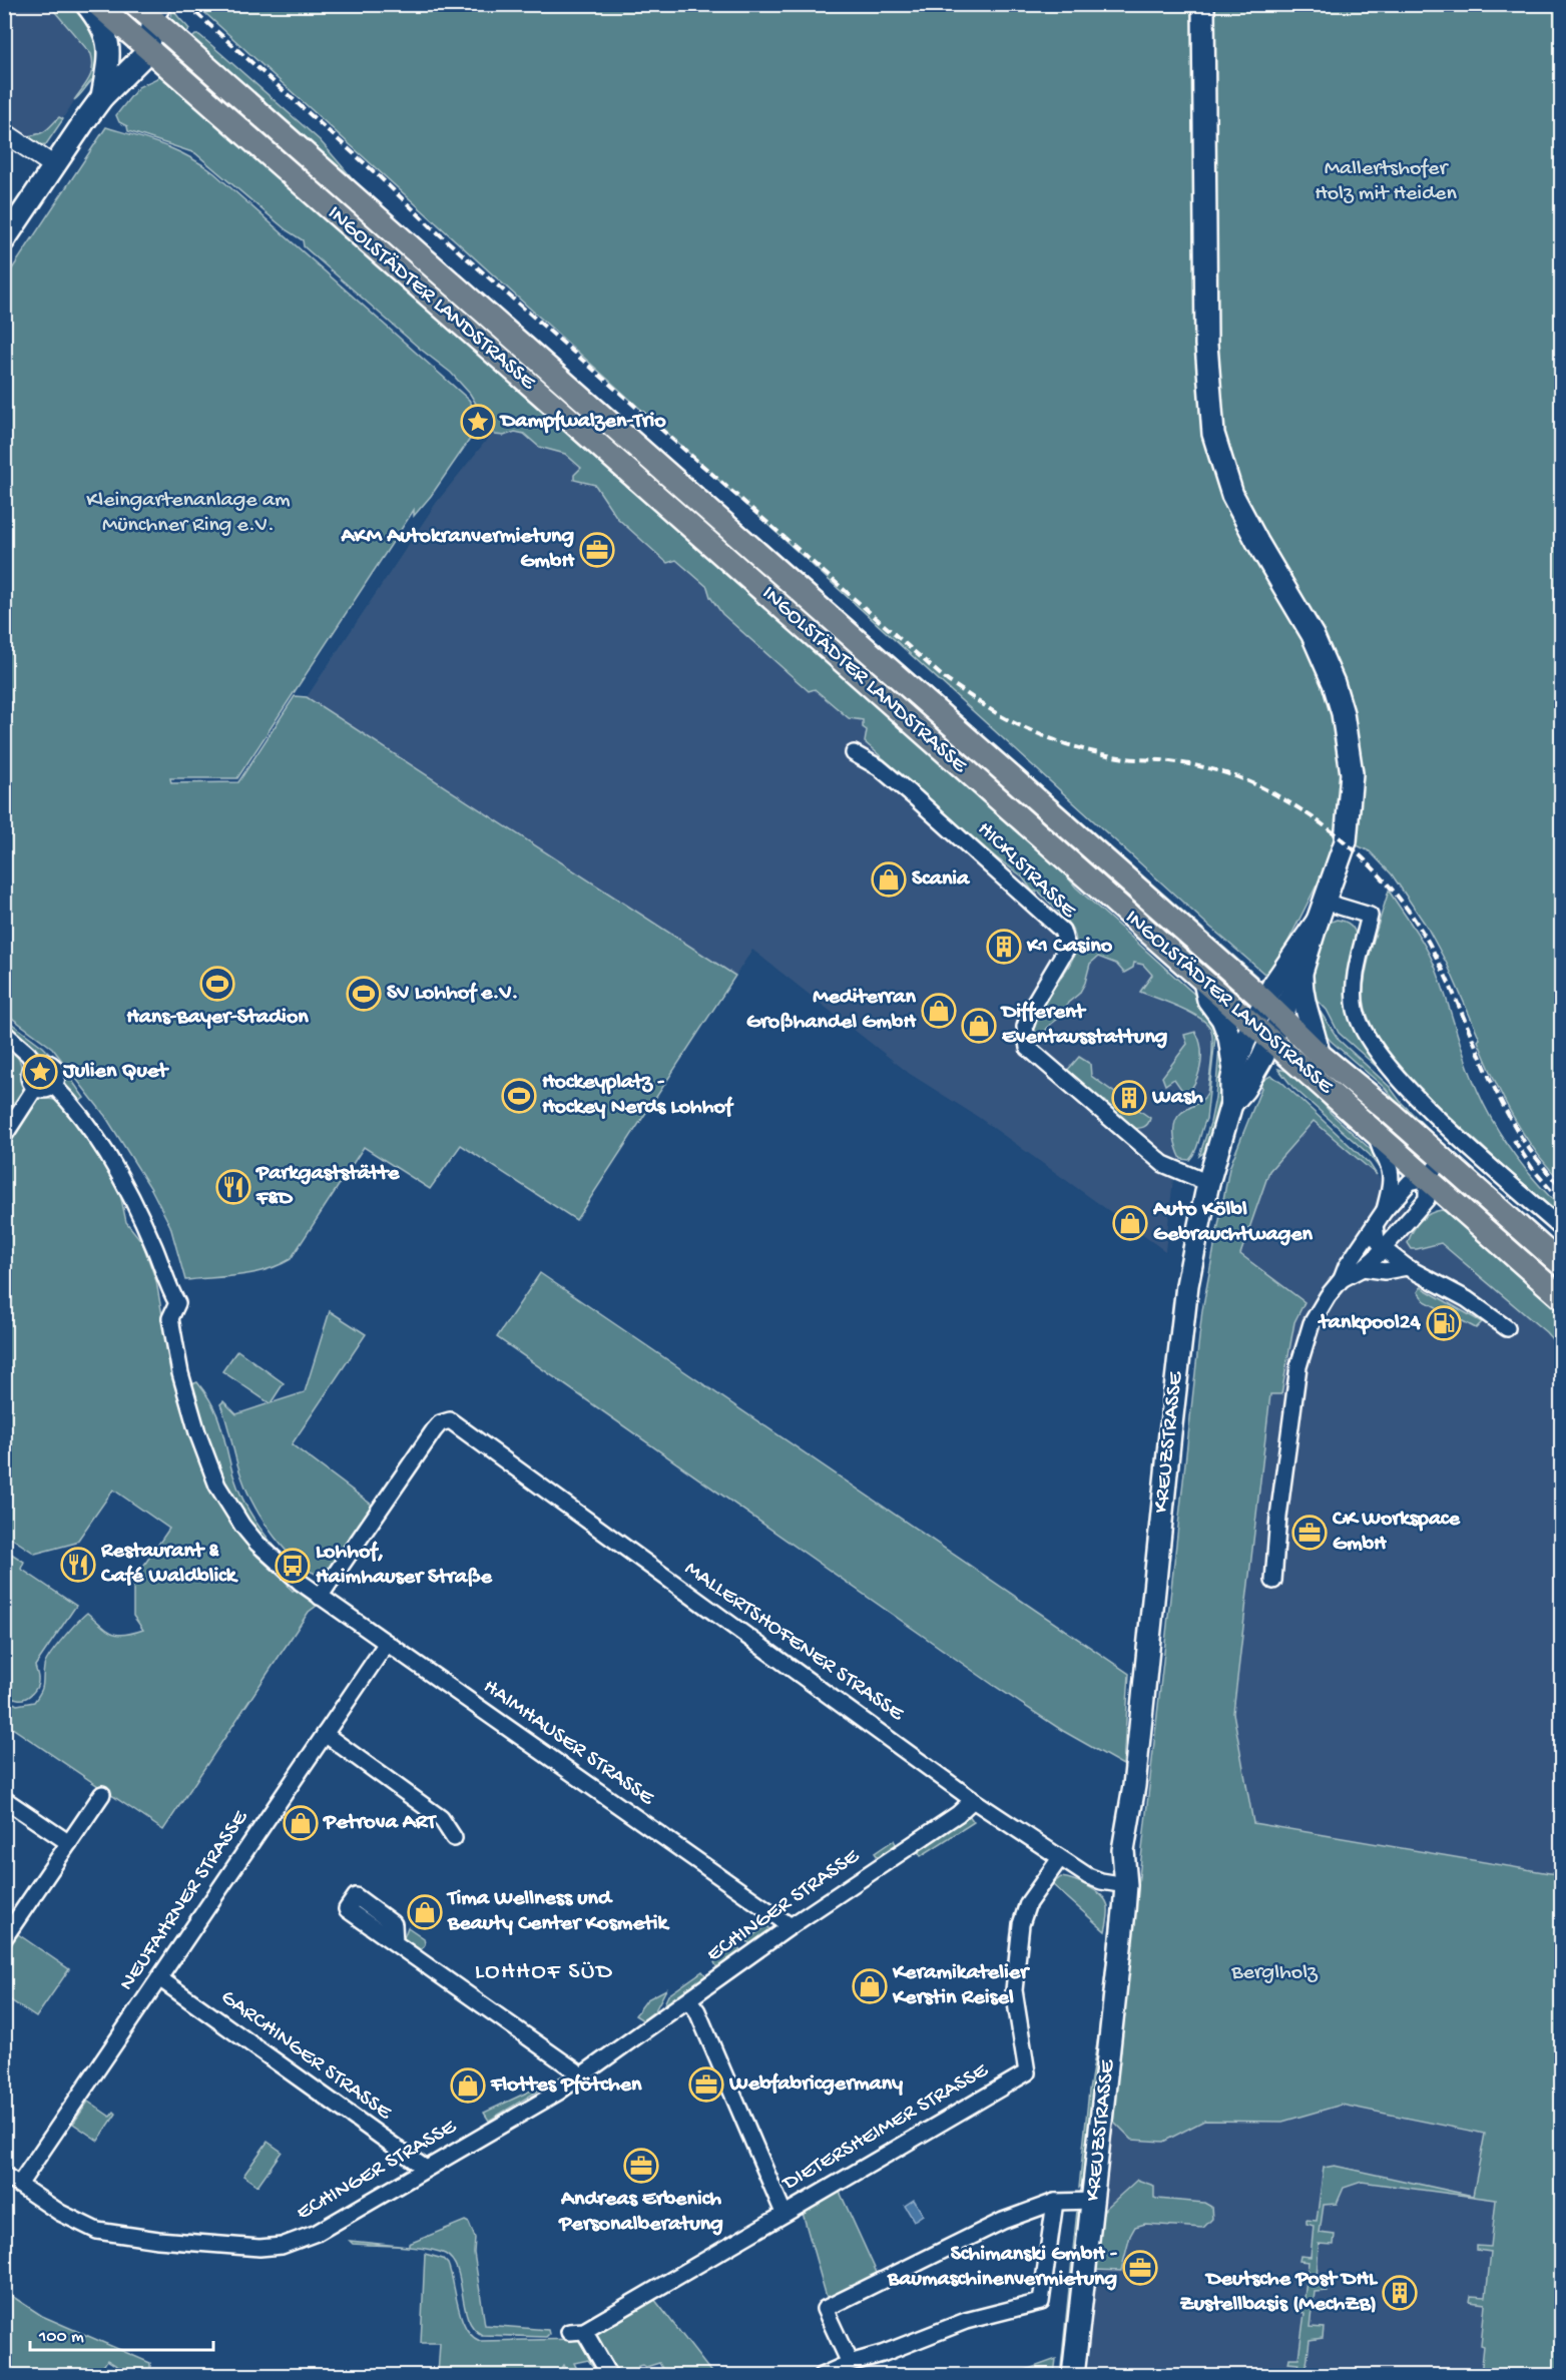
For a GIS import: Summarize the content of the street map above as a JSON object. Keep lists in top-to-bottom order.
{
  "streets": {
    "main road": ["INGOLSTÄDTER LANDSTRASSE", "KREUZSTRASSE"],
    "street": [
      "HICKLSTRASSE",
      "MALLERTSHOFENER STRASSE",
      "HAIMHAUSER STRASSE",
      "NEUFAHRNER STRASSE",
      "ECHINGER STRASSE",
      "GARCHINGER STRASSE",
      "DIETERSHEIMER STRASSE"
    ]
  },
  "crossings": [
    ["INGOLSTÄDTER LANDSTRASSE", "KREUZSTRASSE"],
    ["HICKLSTRASSE", "KREUZSTRASSE"],
    ["KREUZSTRASSE", "MALLERTSHOFENER STRASSE"],
    ["MALLERTSHOFENER STRASSE", "HAIMHAUSER STRASSE"],
    ["MALLERTSHOFENER STRASSE", "ECHINGER STRASSE"],
    ["MALLERTSHOFENER STRASSE", "DIETERSHEIMER STRASSE"],
    ["HAIMHAUSER STRASSE", "NEUFAHRNER STRASSE"],
    ["HAIMHAUSER STRASSE", "ECHINGER STRASSE"],
    ["NEUFAHRNER STRASSE", "ECHINGER STRASSE"],
    ["NEUFAHRNER STRASSE", "GARCHINGER STRASSE"],
    ["ECHINGER STRASSE", "GARCHINGER STRASSE"]
  ],
  "districts": ["LOHHOF SÜD"],
  "parks": ["Mallertshofer Holz mit Heiden", "Kleingartenanlage am Münchner Ring e.V.", "Berglholz"],
  "places": {
    "place": ["Dampfwalzen-Trio", "Julien Quet"],
    "office": [
      "AKM Autokranvermietung GmbH",
      "CK Workspace GmbH",
      "Webfabricgermany",
      "Andreas Erbenich Personalberatung",
      "Schimanski GmbH - Baumaschinenvermietung"
    ],
    "shop": [
      "Scania",
      "Mediterran Großhandel GmbH",
      "Different Eventausstattung",
      "Auto Kölbl Gebrauchtwagen",
      "Petrova ART",
      "Tima Wellness und Beauty Center Kosmetik",
      "Keramikatelier Kerstin Reisel",
      "Flottes Pfötchen"
    ],
    "building": ["K1 Casino", "Wash", "Deutsche Post DHL Zustellbasis (MechZB)"],
    "sports": ["Hans-Bayer-Stadion", "SV Lohhof e.V.", "Hockeyplatz - Hockey Nerds Lohhof"],
    "restaurant": ["Parkgaststätte F&D", "Restaurant & Café Waldblick"],
    "fuel station": ["tankpool24"],
    "bus stop": ["Lohhof, Haimhauser Straße"]
  },
  "scale_bar": "100 m"
}
